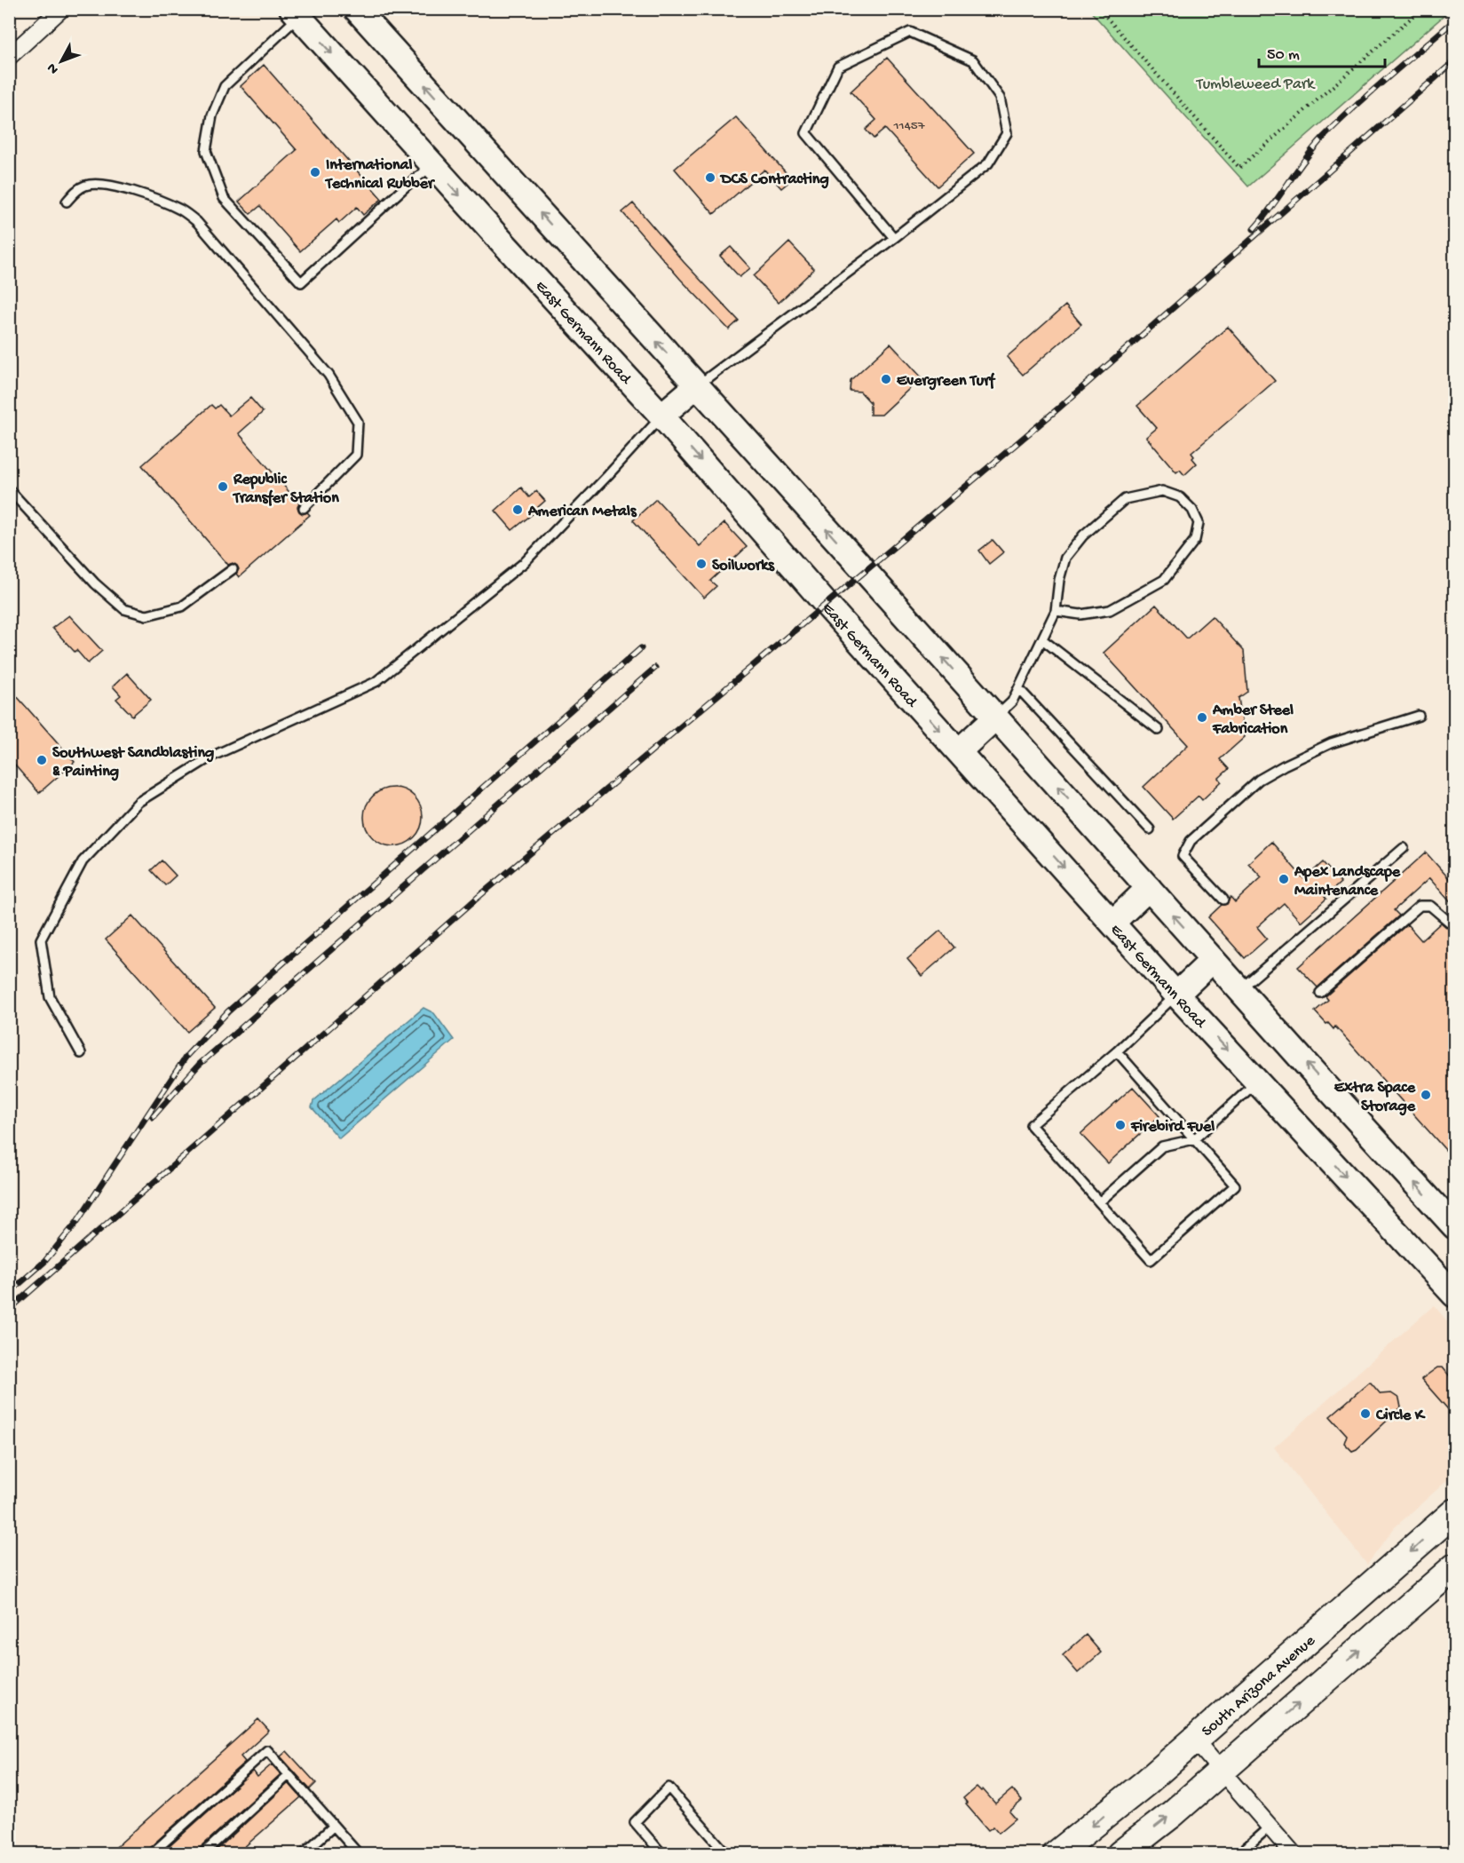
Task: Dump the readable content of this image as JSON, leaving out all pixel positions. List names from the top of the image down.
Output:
{
  "streets": {
    "main road": ["East Germann Road", "South Arizona Avenue"]
  },
  "parks": ["Tumbleweed Park"],
  "places": [
    "International Technical Rubber",
    "DCS Contracting",
    "Evergreen Turf",
    "Republic Transfer Station",
    "American Metals",
    "Soilworks",
    "Amber Steel Fabrication",
    "Southwest Sandblasting & Painting",
    "Apex Landscape Maintenance",
    "Extra Space Storage",
    "Firebird Fuel",
    "Circle K"
  ],
  "house_numbers": ["11457"],
  "scale_bar": "50 m",
  "north": "bottom left"
}
